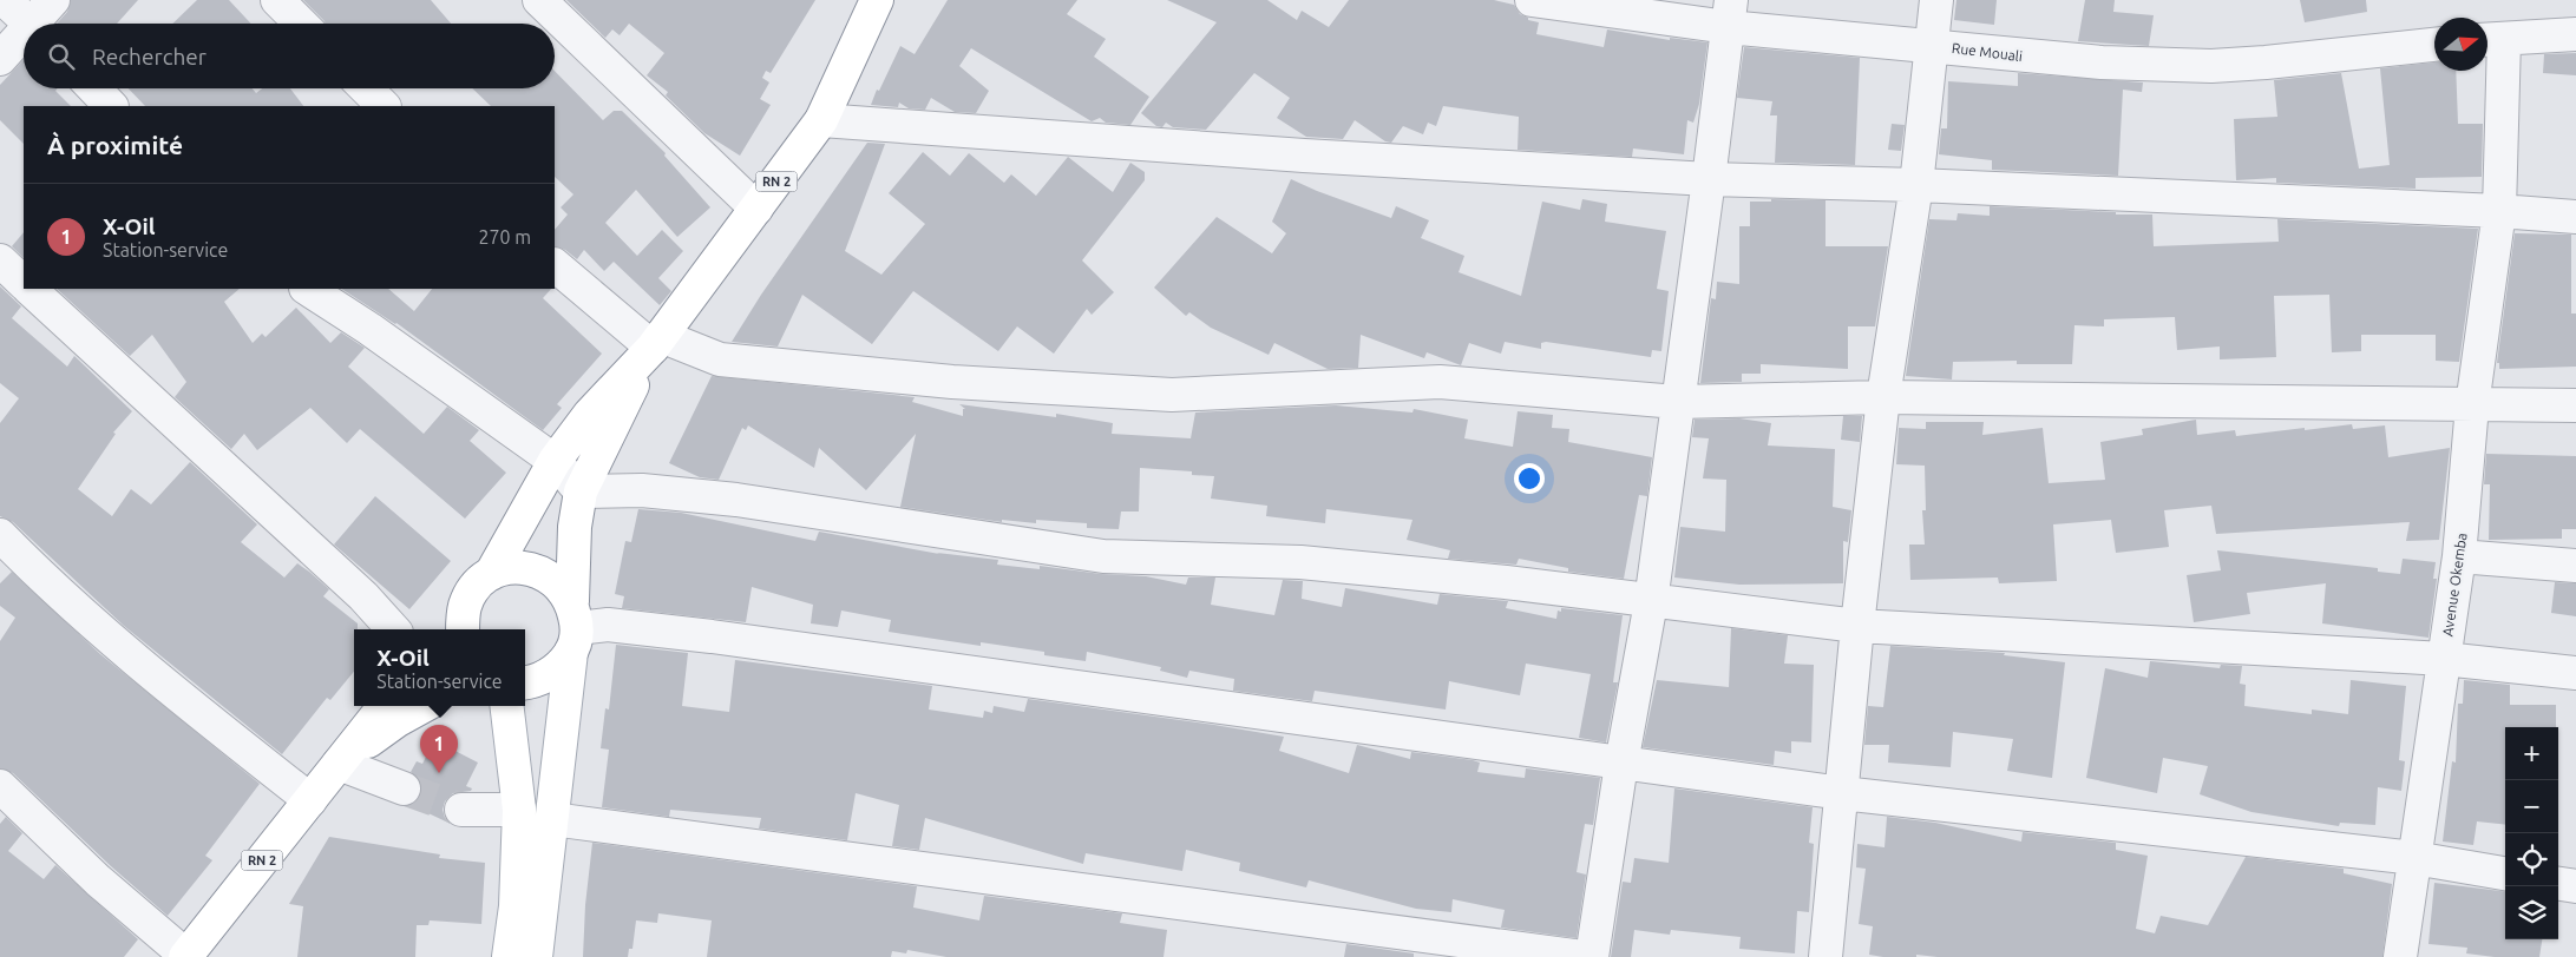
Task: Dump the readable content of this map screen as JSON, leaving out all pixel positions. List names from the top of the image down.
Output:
{
  "streets": {
    "main road": ["RN 2"],
    "street": ["Rue Mouali", "Avenue Okemba"]
  },
  "north": "right",
  "page": {
    "search": "Rechercher",
    "heading": "À proximité",
    "list": [
      {
        "mark": "1",
        "name": "X-Oil",
        "note": "Station-service",
        "value": "270 m"
      }
    ],
    "popup": ["X-Oil", "Station-service"],
    "pins": "1",
    "map_buttons": ["+", "−"]
  }
}
